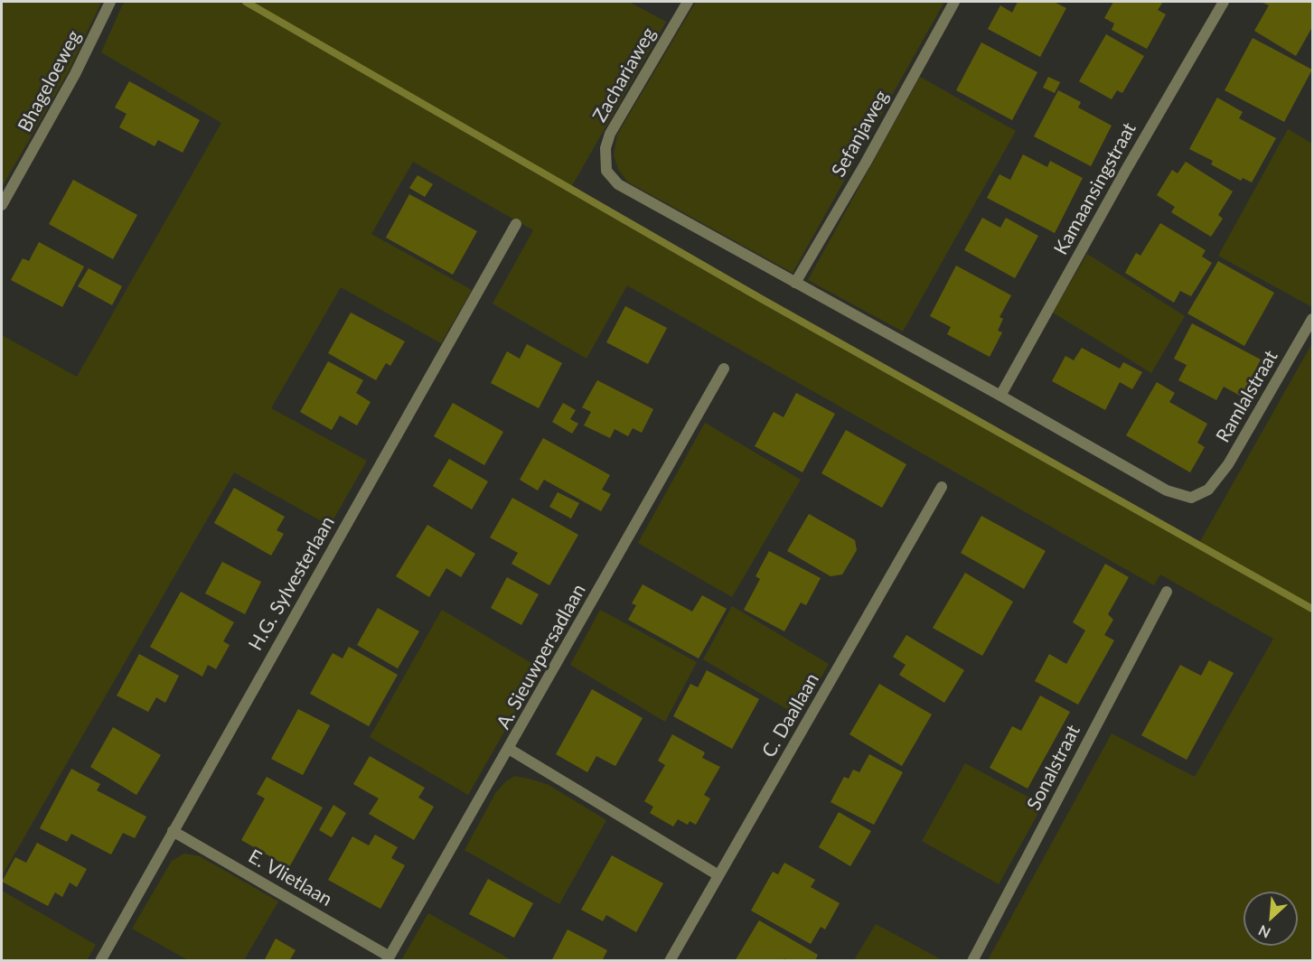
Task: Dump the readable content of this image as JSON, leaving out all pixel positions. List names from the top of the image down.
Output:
{
  "streets": {
    "street": [
      "Zachariaweg",
      "Bhageloeweg",
      "Sefanjaweg",
      "Kamaansingstraat",
      "Ramlalstraat",
      "H.G. Sylvesterlaan",
      "A. Sieuwpersadlaan",
      "C. Daallaan",
      "Sonalstraat",
      "E. Vlietlaan"
    ]
  },
  "crossings": [
    ["Zachariaweg", "Sefanjaweg"],
    ["Kamaansingstraat", "Ramlalstraat"],
    ["H.G. Sylvesterlaan", "E. Vlietlaan"],
    ["A. Sieuwpersadlaan", "E. Vlietlaan"]
  ],
  "north": "bottom left"
}
